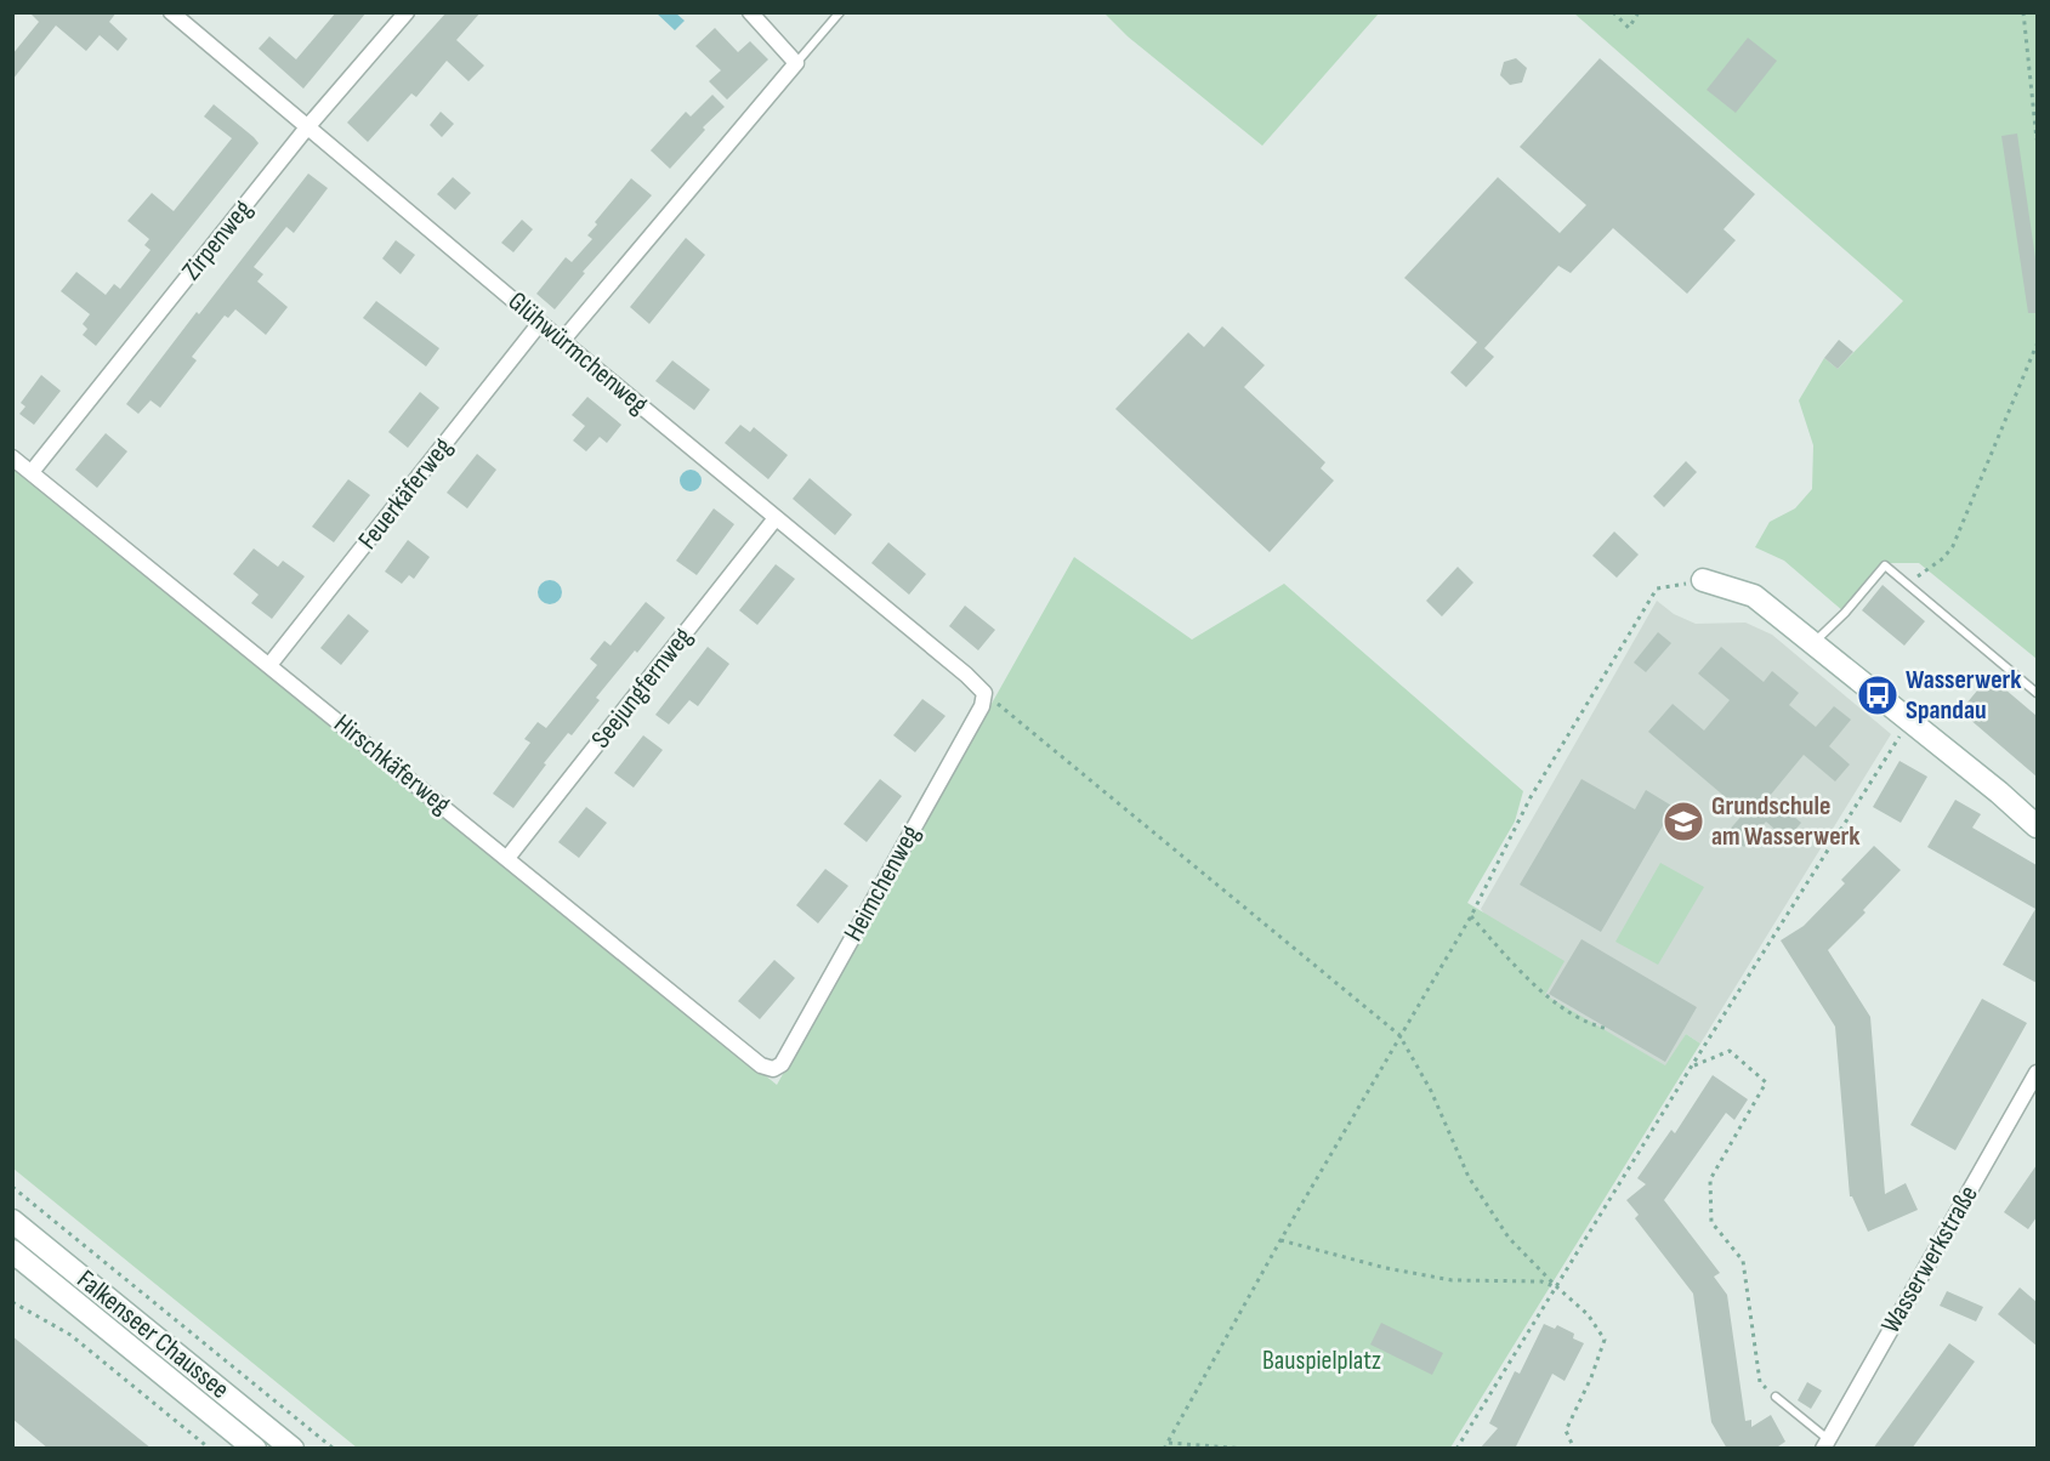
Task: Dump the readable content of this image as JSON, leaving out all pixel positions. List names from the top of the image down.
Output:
{
  "streets": {
    "main road": ["Falkenseer Chaussee"],
    "street": [
      "Zirpenweg",
      "Glühwürmchenweg",
      "Feuerkäferweg",
      "Seejungfernweg",
      "Hirschkäferweg",
      "Heimchenweg",
      "Wasserwerkstraße"
    ]
  },
  "crossings": [
    ["Zirpenweg", "Glühwürmchenweg"],
    ["Zirpenweg", "Hirschkäferweg"],
    ["Glühwürmchenweg", "Feuerkäferweg"],
    ["Glühwürmchenweg", "Seejungfernweg"],
    ["Glühwürmchenweg", "Heimchenweg"],
    ["Feuerkäferweg", "Hirschkäferweg"],
    ["Seejungfernweg", "Hirschkäferweg"],
    ["Hirschkäferweg", "Heimchenweg"]
  ],
  "parks": ["Bauspielplatz"],
  "places": {
    "bus stop": ["Wasserwerk Spandau"],
    "school or university": ["Grundschule am Wasserwerk"]
  }
}
